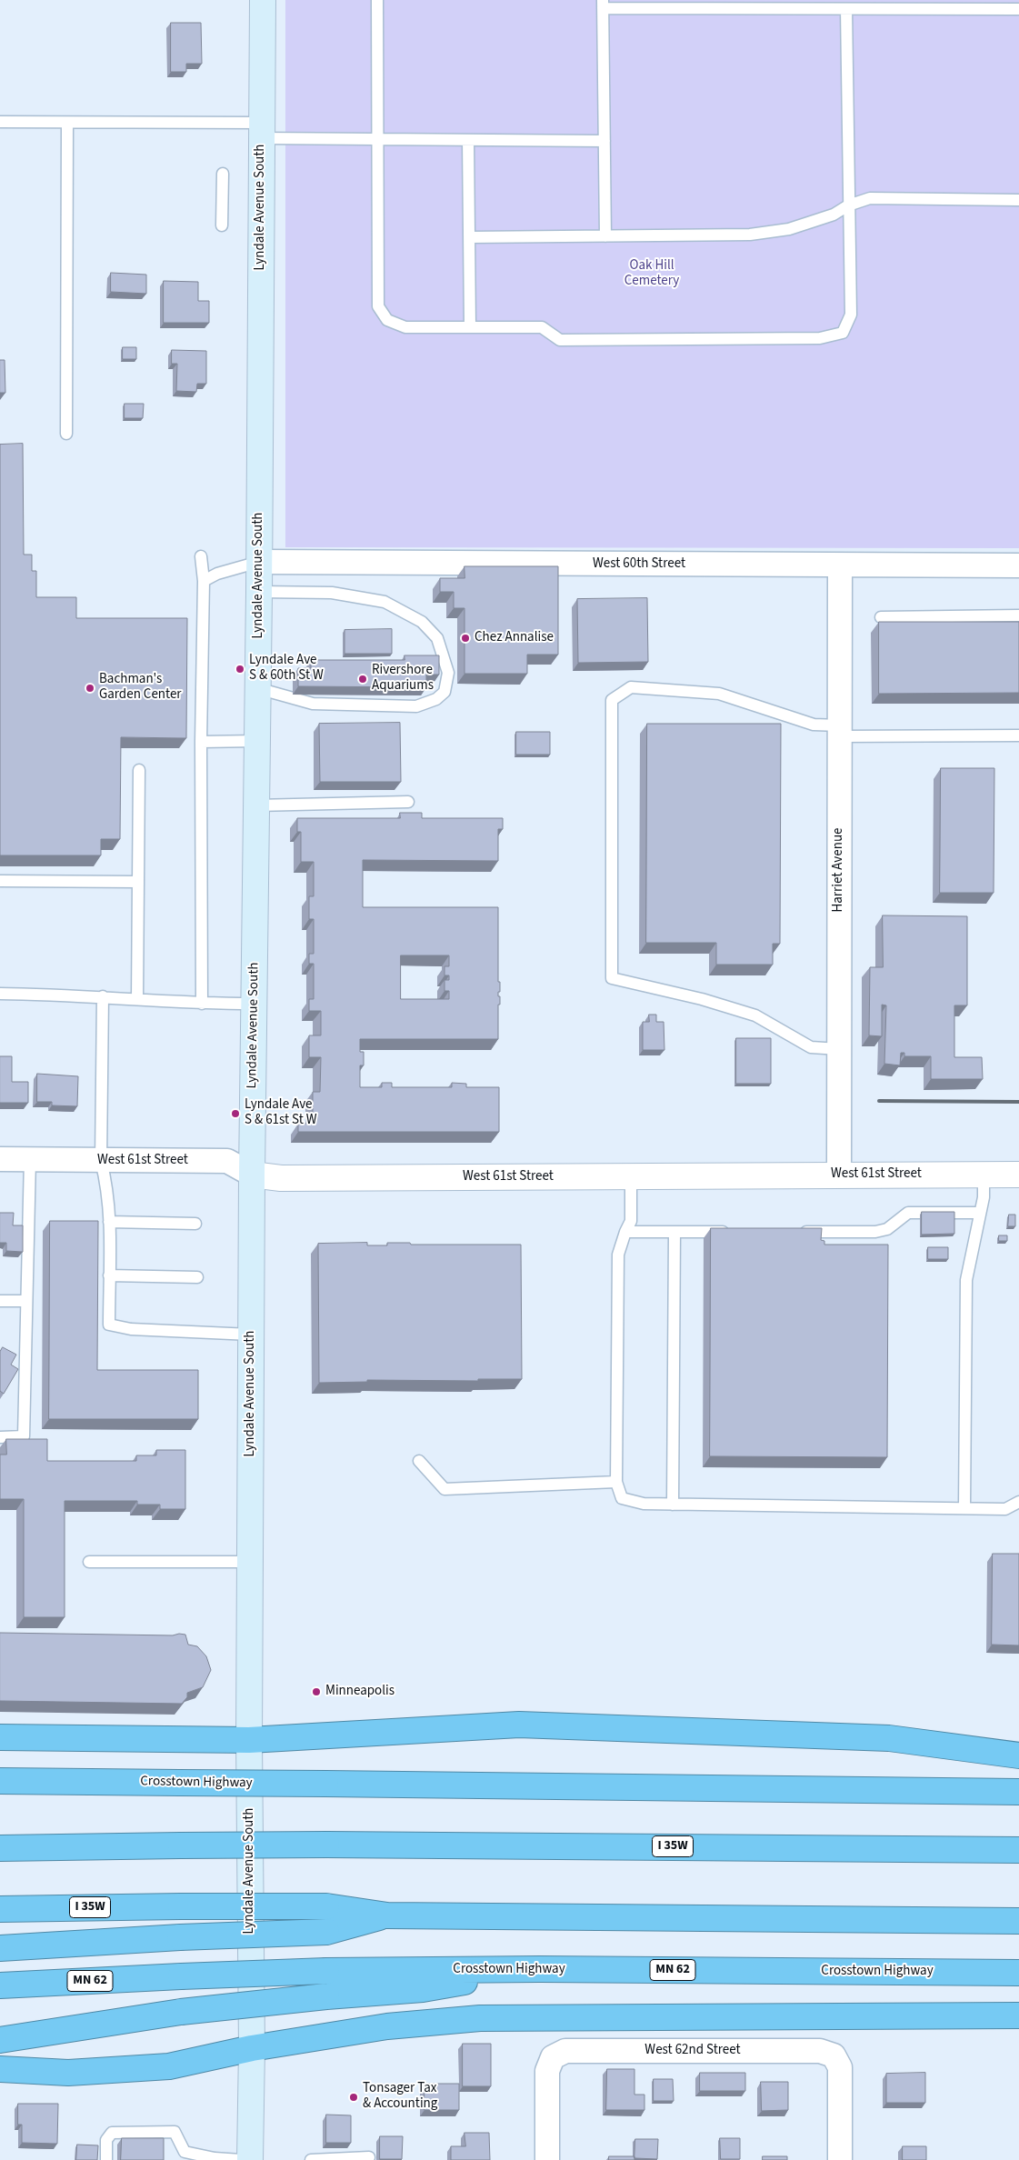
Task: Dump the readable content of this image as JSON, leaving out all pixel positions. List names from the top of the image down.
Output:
{
  "streets": {
    "highway": ["Crosstown Highway", "I 35W", "MN 62"],
    "main road": ["Lyndale Avenue South"],
    "street": [
      "West 60th Street",
      "Harriet Avenue",
      "West 61st Street",
      "West 62nd Street"
    ]
  },
  "crossings": [
    ["Lyndale Avenue South", "West 60th Street"],
    ["Lyndale Avenue South", "West 61st Street"],
    ["West 60th Street", "Harriet Avenue"],
    ["Harriet Avenue", "West 61st Street"]
  ],
  "parks": ["Oak Hill Cemetery"],
  "places": [
    "Chez Annalise",
    "Lyndale Ave S & 60th St W",
    "Rivershore Aquariums",
    "Bachman's Garden Center",
    "Lyndale Ave S & 61st St W",
    "Minneapolis",
    "Tonsager Tax & Accounting"
  ]
}
